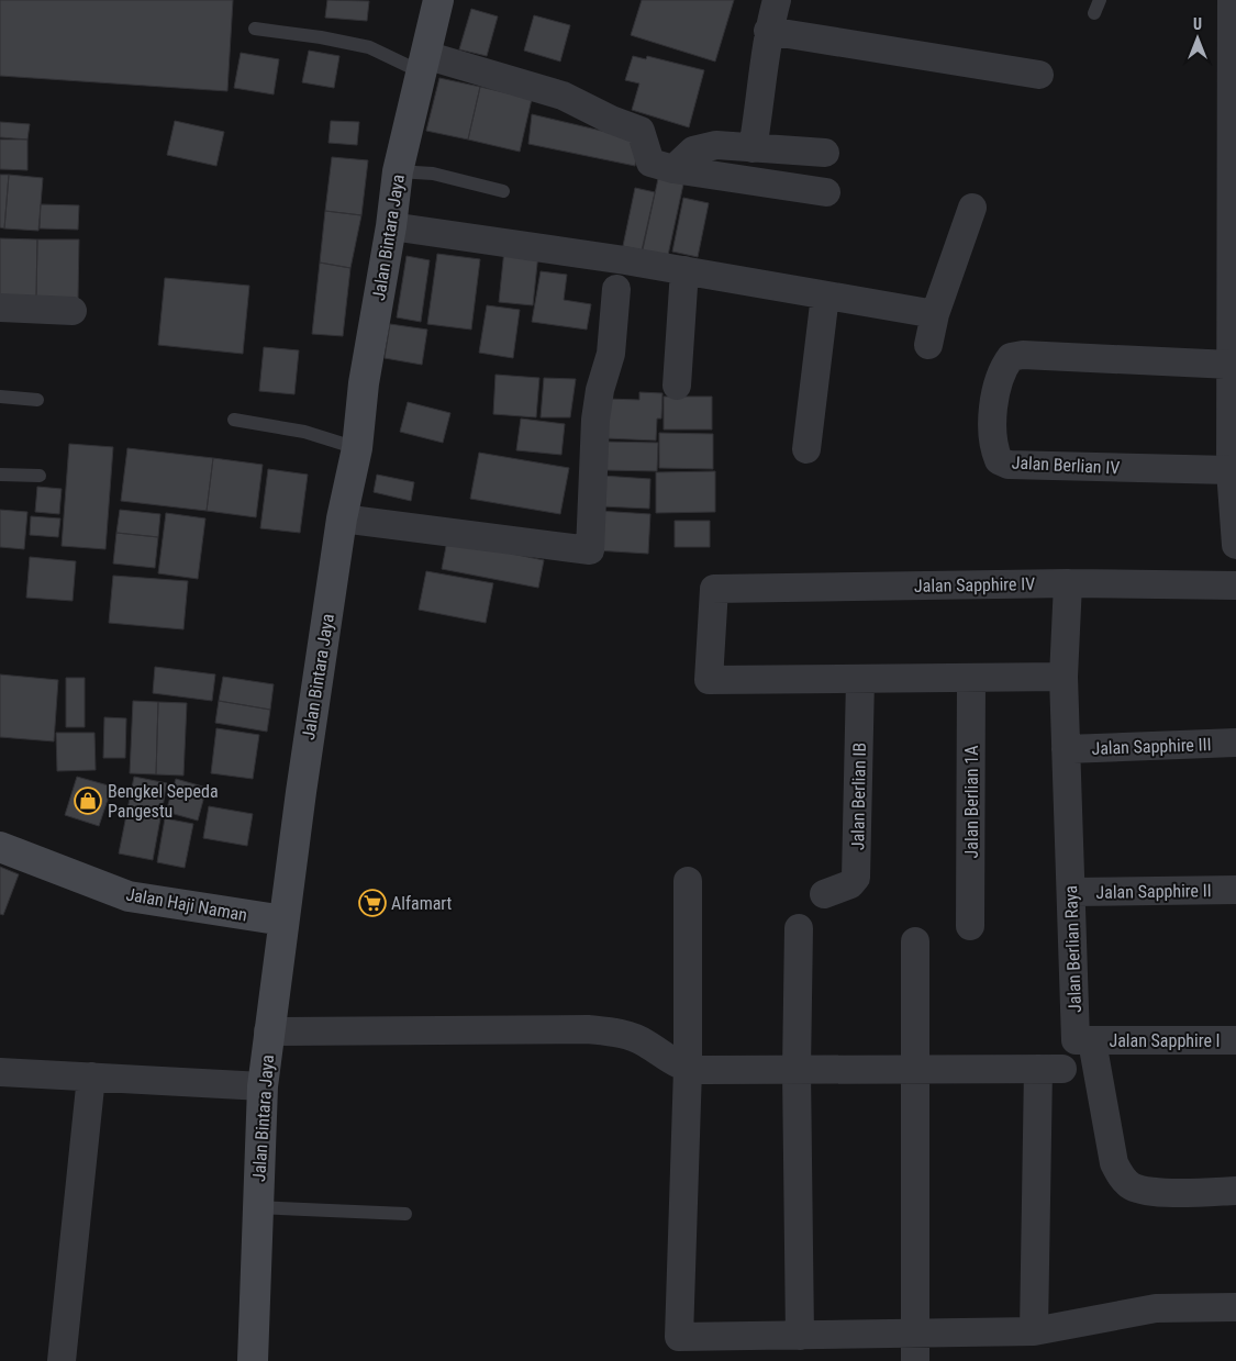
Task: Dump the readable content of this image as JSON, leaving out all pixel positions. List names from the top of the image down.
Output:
{
  "streets": {
    "street": [
      "Jalan Bintara Jaya",
      "Jalan Berlian IV",
      "Jalan Sapphire IV",
      "Jalan Sapphire III",
      "Jalan Berlian IB",
      "Jalan Berlian 1A",
      "Jalan Sapphire II",
      "Jalan Haji Naman",
      "Jalan Berlian Raya",
      "Jalan Sapphire I"
    ]
  },
  "crossings": [
    ["Jalan Bintara Jaya", "Jalan Haji Naman"],
    ["Jalan Sapphire IV", "Jalan Berlian IB"],
    ["Jalan Sapphire IV", "Jalan Berlian Raya"],
    ["Jalan Sapphire III", "Jalan Berlian Raya"],
    ["Jalan Sapphire II", "Jalan Berlian Raya"],
    ["Jalan Berlian Raya", "Jalan Sapphire I"]
  ],
  "places": {
    "shop": ["Bengkel Sepeda Pangestu"],
    "supermarket": ["Alfamart"]
  },
  "north": "top"
}
